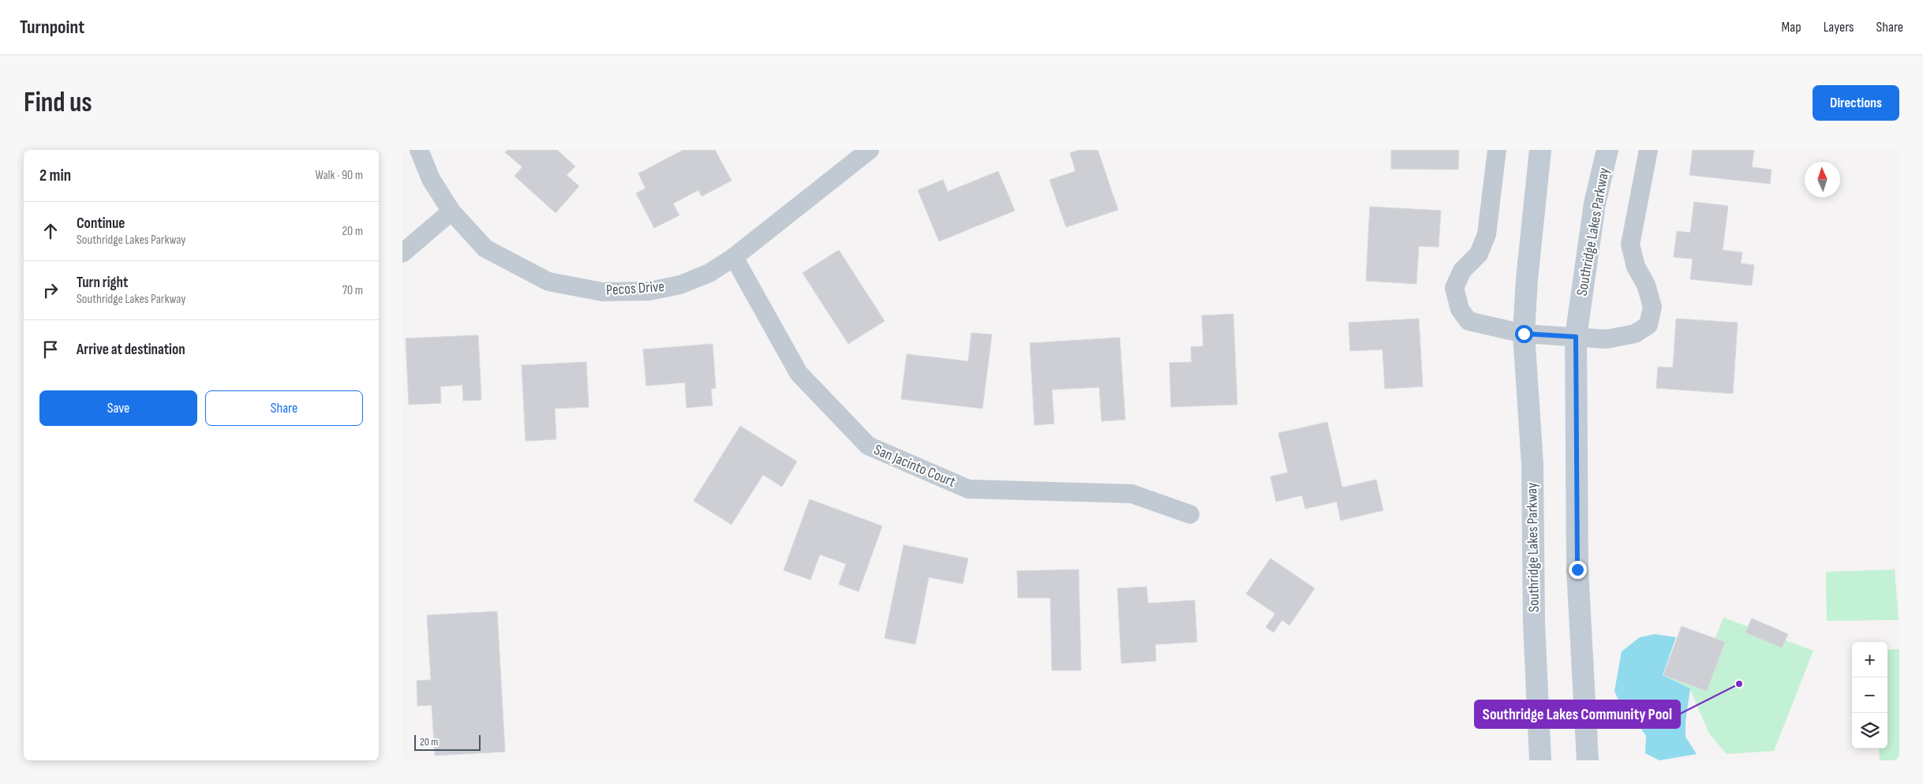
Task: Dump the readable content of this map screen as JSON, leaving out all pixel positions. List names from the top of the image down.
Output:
{
  "streets": {
    "street": ["Southridge Lakes Parkway", "Pecos Drive", "San Jacinto Court"]
  },
  "crossings": [
    ["Pecos Drive", "San Jacinto Court"]
  ],
  "places": ["Southridge Lakes Community Pool"],
  "scale_bar": "20 m",
  "north": "top",
  "page": {
    "header": "Turnpoint",
    "nav": ["Map", "Layers", "Share"],
    "buttons": [
      "Directions",
      ["Save", "Share"]
    ],
    "title": "Find us",
    "heading": ["2 min", "Walk · 90 m"],
    "list": [
      ["Continue", "Southridge Lakes Parkway", "20 m"],
      ["Turn right", "Southridge Lakes Parkway", "70 m"],
      "Arrive at destination"
    ],
    "map_buttons": ["+", "−"],
    "scale": "20 m"
  }
}
